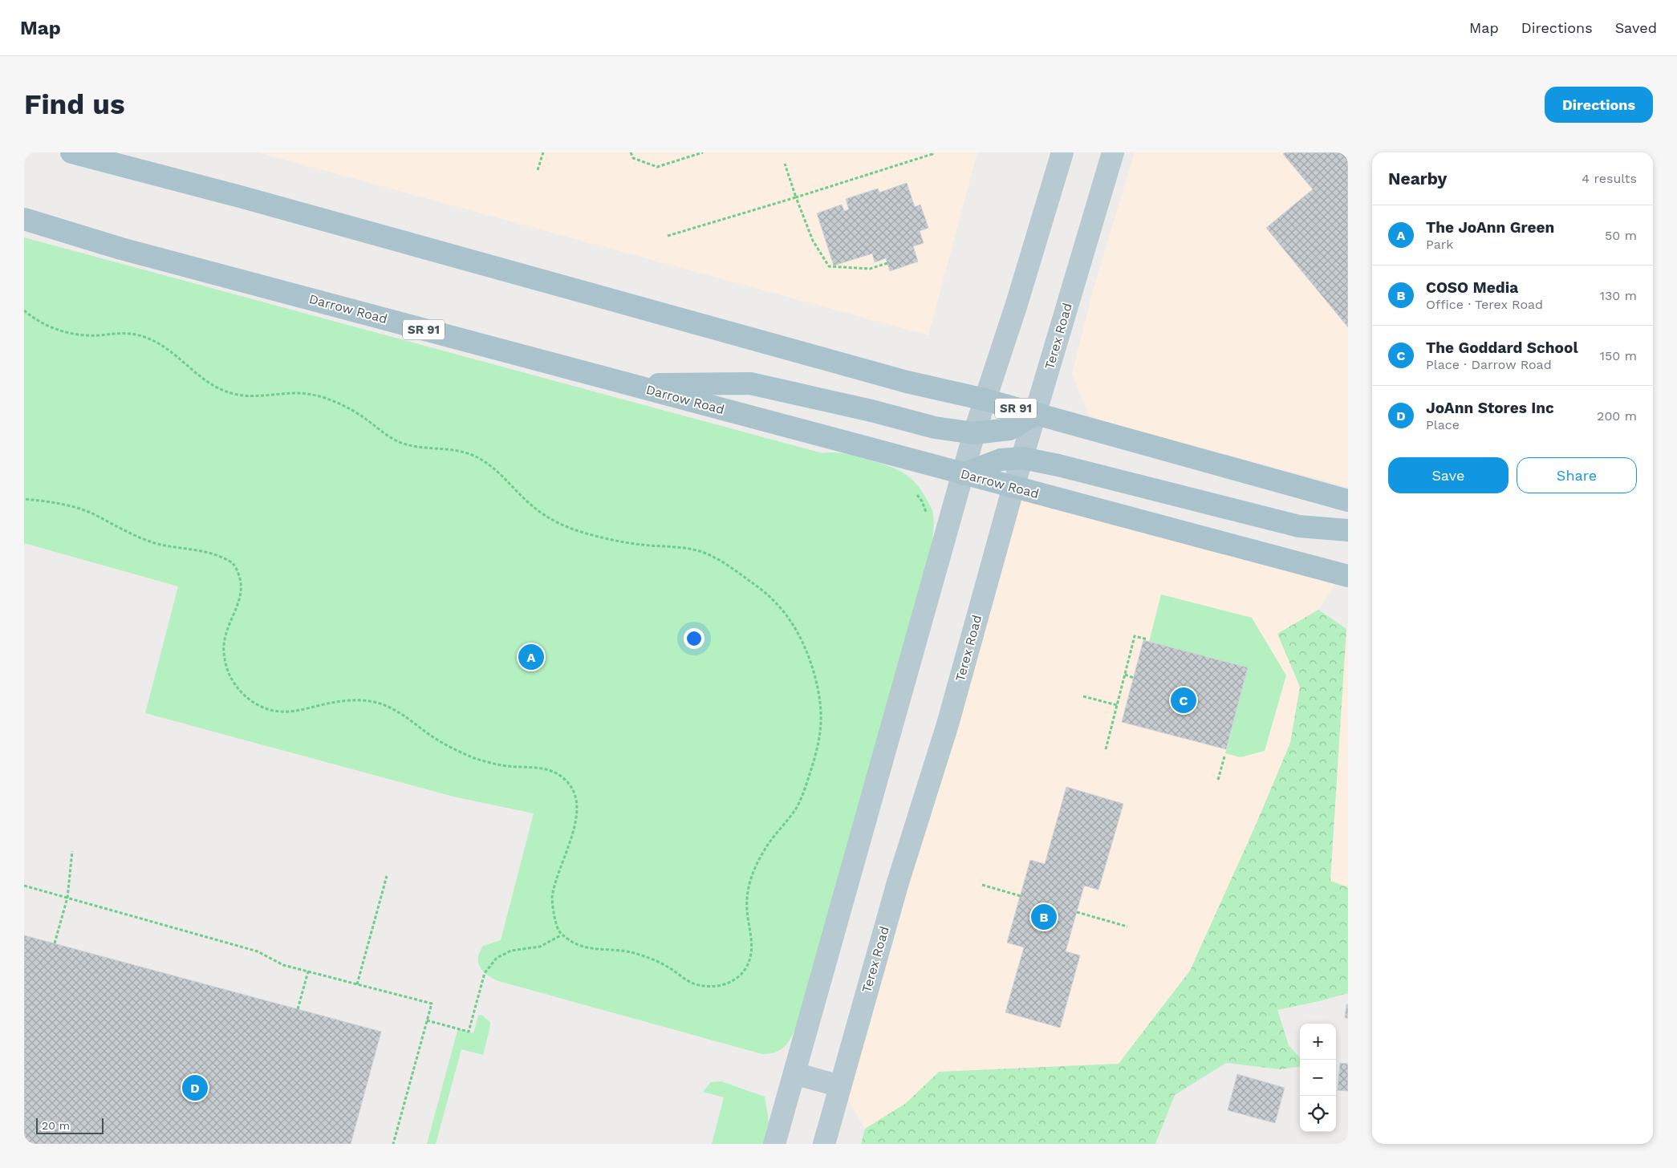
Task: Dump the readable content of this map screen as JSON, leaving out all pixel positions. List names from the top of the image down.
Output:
{
  "streets": {
    "main road": ["Darrow Road", "SR 91"],
    "street": ["Terex Road"]
  },
  "crossings": [
    ["Darrow Road", "Terex Road"],
    ["SR 91", "Terex Road"]
  ],
  "scale_bar": "20 m",
  "page": {
    "header": "Map",
    "nav": ["Map", "Directions", "Saved"],
    "buttons": [
      "Directions",
      ["Save", "Share"]
    ],
    "title": "Find us",
    "heading": ["Nearby", "4 results"],
    "list": [
      {
        "mark": "A",
        "name": "The JoAnn Green",
        "note": "Park",
        "value": "50 m"
      },
      {
        "mark": "B",
        "name": "COSO Media",
        "note": "Office · Terex Road",
        "value": "130 m"
      },
      {
        "mark": "C",
        "name": "The Goddard School",
        "note": "Place · Darrow Road",
        "value": "150 m"
      },
      {
        "mark": "D",
        "name": "JoAnn Stores Inc",
        "note": "Place",
        "value": "200 m"
      }
    ],
    "pins": [
      "A",
      "C",
      "B",
      "D"
    ],
    "map_buttons": ["+", "−"],
    "scale": "20 m"
  }
}
